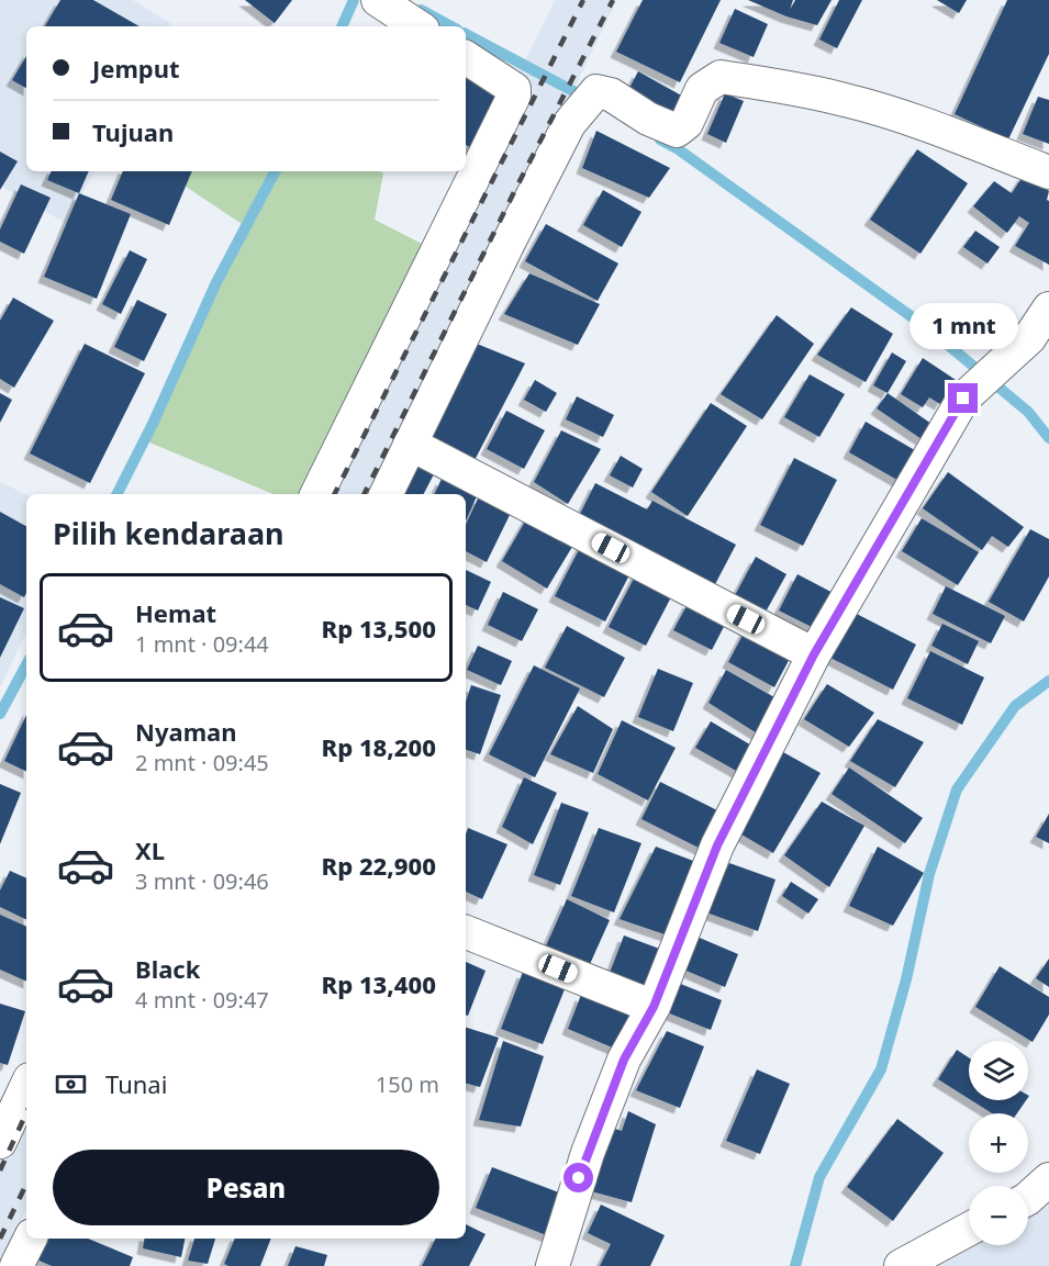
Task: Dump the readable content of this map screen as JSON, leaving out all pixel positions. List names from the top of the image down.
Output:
{
  "page": {
    "banner": ["Jemput", "Tujuan"],
    "bubble": "1 mnt",
    "heading": "Pilih kendaraan",
    "list": [
      {
        "name": "Hemat",
        "note": "1 mnt · 09:44",
        "value": "Rp 13,500"
      },
      {
        "name": "Nyaman",
        "note": "2 mnt · 09:45",
        "value": "Rp 18,200"
      },
      {
        "name": "XL",
        "note": "3 mnt · 09:46",
        "value": "Rp 22,900"
      },
      {
        "name": "Black",
        "note": "4 mnt · 09:47",
        "value": "Rp 13,400"
      }
    ],
    "map_buttons": ["+", "−"],
    "pay": ["Tunai", "150 m"],
    "buttons": "Pesan"
  }
}
